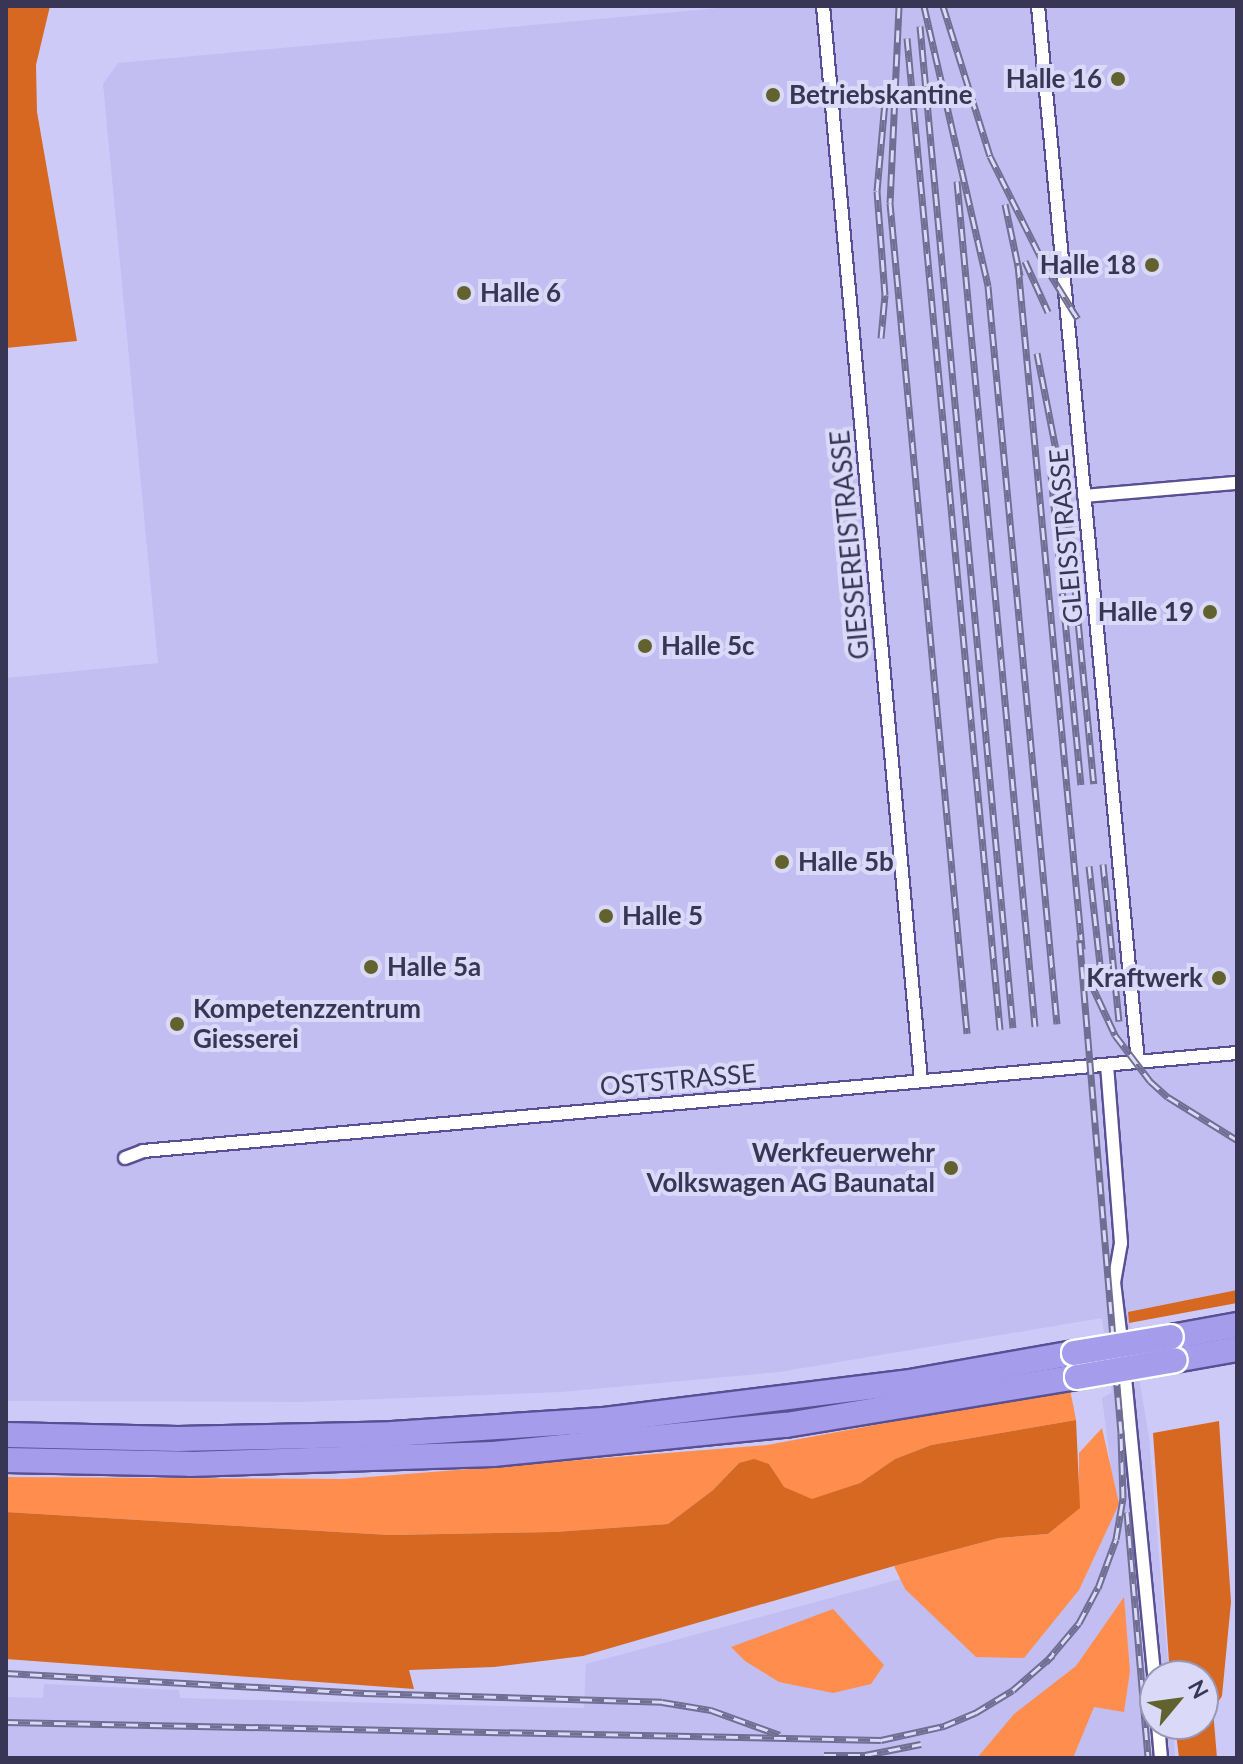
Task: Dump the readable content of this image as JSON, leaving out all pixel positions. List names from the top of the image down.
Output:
{
  "streets": {
    "street": ["GLEISSTRASSE", "GIESSEREISTRASSE", "OSTSTRASSE"]
  },
  "crossings": [
    ["GLEISSTRASSE", "OSTSTRASSE"],
    ["GIESSEREISTRASSE", "OSTSTRASSE"]
  ],
  "places": [
    "Halle 16",
    "Betriebskantine",
    "Halle 18",
    "Halle 6",
    "Halle 19",
    "Halle 5c",
    "Halle 5b",
    "Halle 5",
    "Halle 5a",
    "Kraftwerk",
    "Kompetenzzentrum Giesserei",
    "Werkfeuerwehr Volkswagen AG Baunatal"
  ],
  "north": "top right"
}
